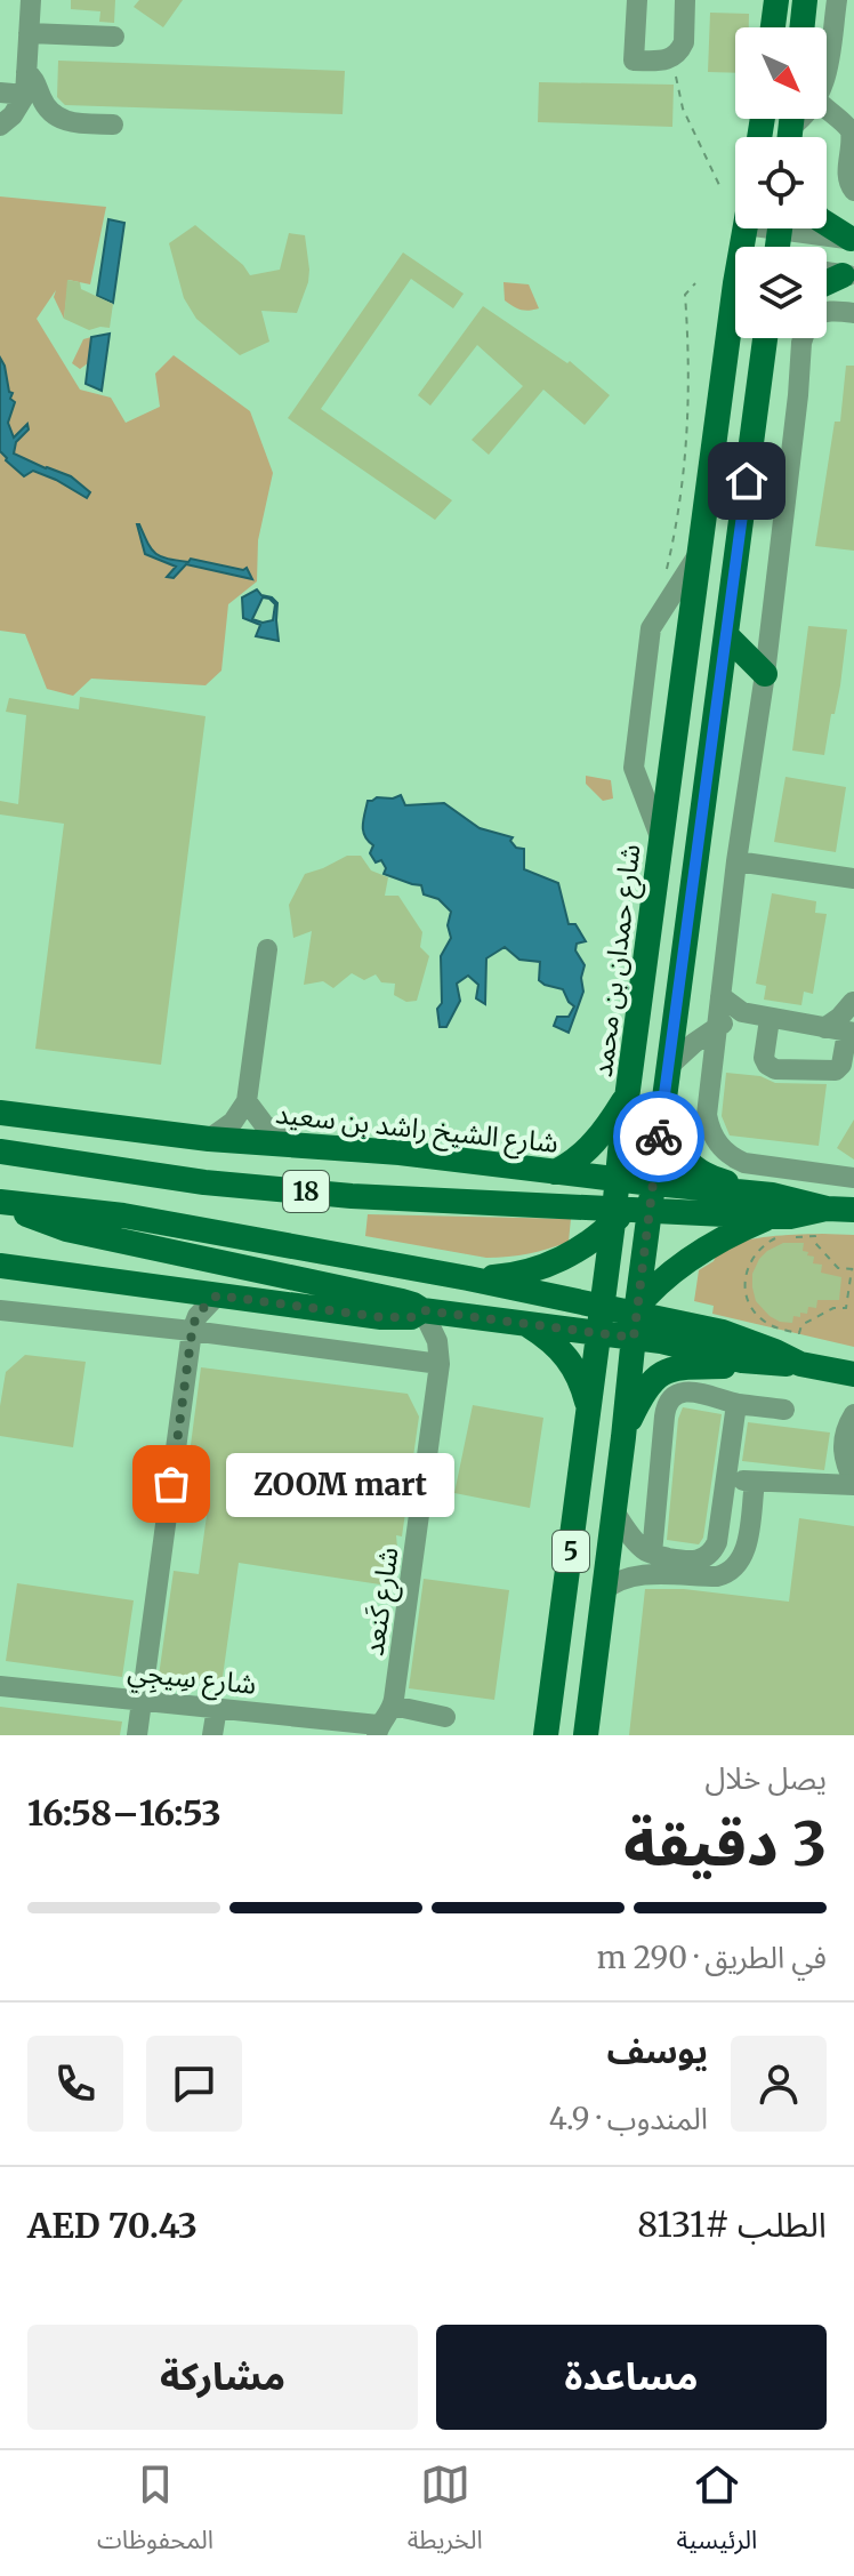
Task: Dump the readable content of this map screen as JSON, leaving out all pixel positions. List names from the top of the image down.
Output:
{
  "streets": {
    "main road": [
      "شارع حمدان بن محمد",
      "شارع الشيخ راشد بن سعيد",
      "18",
      "5"
    ],
    "street": ["شارع كَنعد", "شارع سِيجِي"]
  },
  "crossings": [
    ["شارع حمدان بن محمد", "شارع الشيخ راشد بن سعيد"],
    ["شارع حمدان بن محمد", "18"],
    ["18", "شارع كَنعد"],
    ["شارع كَنعد", "شارع سِيجِي"]
  ],
  "places": ["ZOOM mart"],
  "north": "bottom right",
  "page": {
    "bubble": "ZOOM mart",
    "heading": ["3 دقيقة", "يصل خلال", "16:53–16:58"],
    "panel": [
      "يوسف",
      "المندوب · 4.9",
      "الطلب #8131",
      "AED 70.43"
    ],
    "bar": "في الطريق · 290 m",
    "buttons": ["مساعدة", "مشاركة"],
    "tabs": ["الرئيسية", "الخريطة", "المحفوظات"]
  }
}
